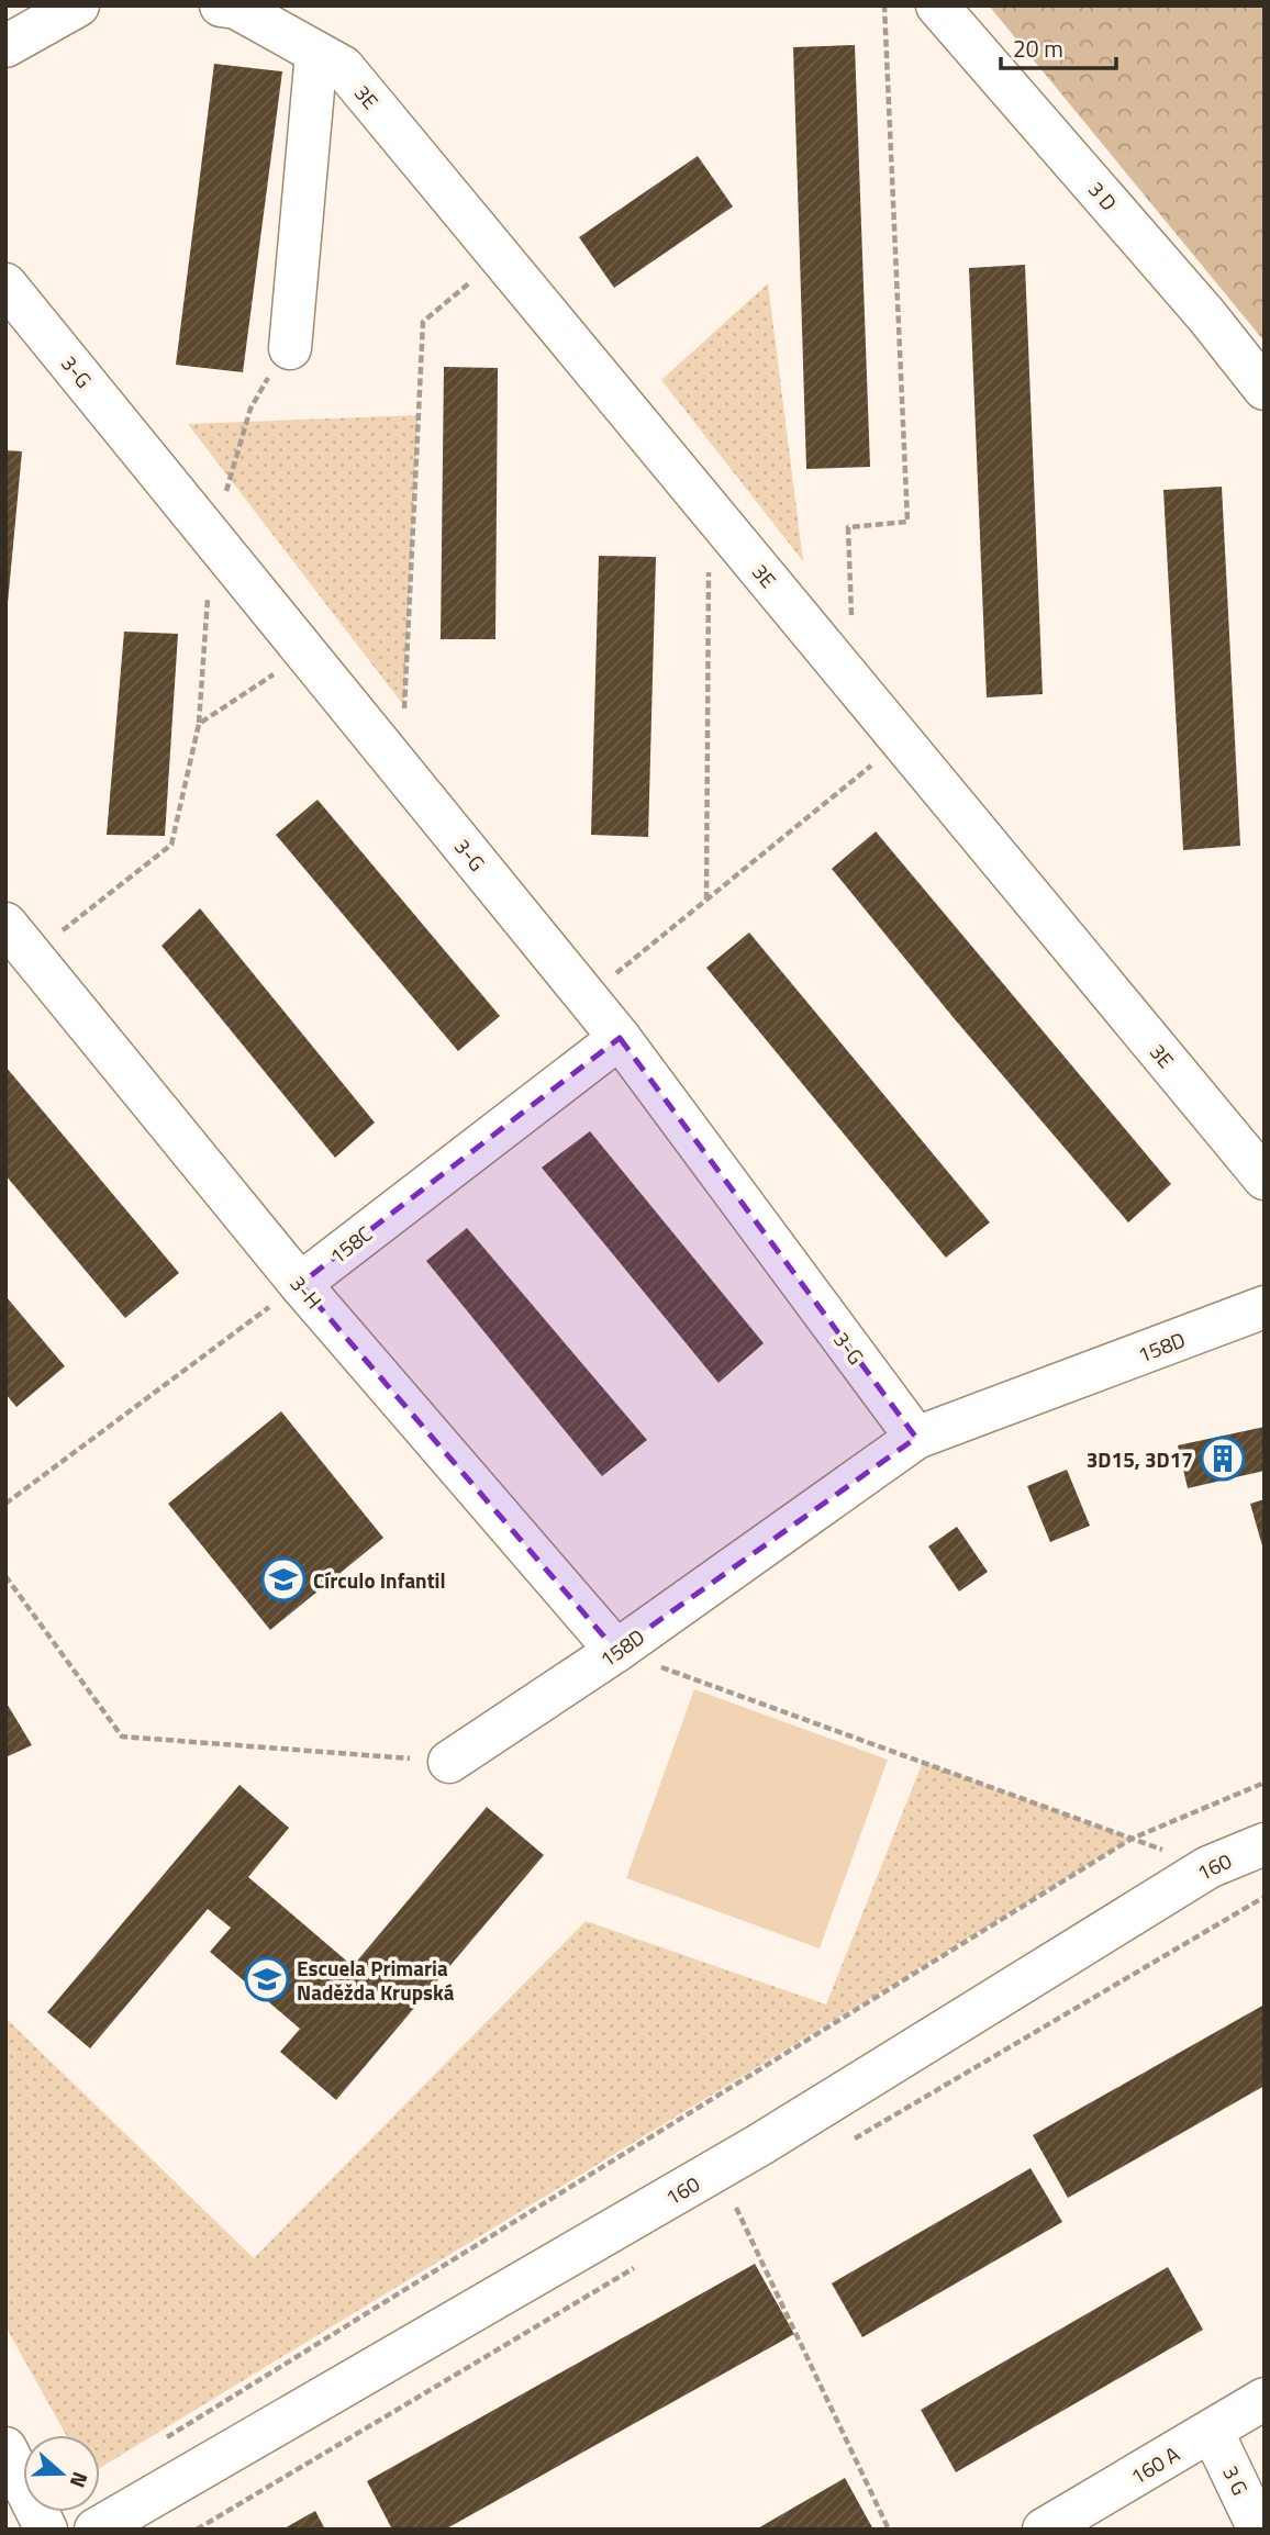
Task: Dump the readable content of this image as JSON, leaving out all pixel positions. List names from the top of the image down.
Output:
{
  "streets": {
    "street": [
      "3E",
      "3 D",
      "3-G",
      "158C",
      "3-H",
      "158D",
      "160",
      "160 A",
      "3 G"
    ]
  },
  "crossings": [
    ["3-G", "158C"],
    ["3-G", "158D"],
    ["158C", "3-H"],
    ["3-H", "158D"],
    ["160 A", "3 G"]
  ],
  "places": {
    "building": ["3D15, 3D17"],
    "school or university": ["Círculo Infantil", "Escuela Primaria Naděžda Krupská"]
  },
  "scale_bar": "20 m",
  "north": "right"
}
